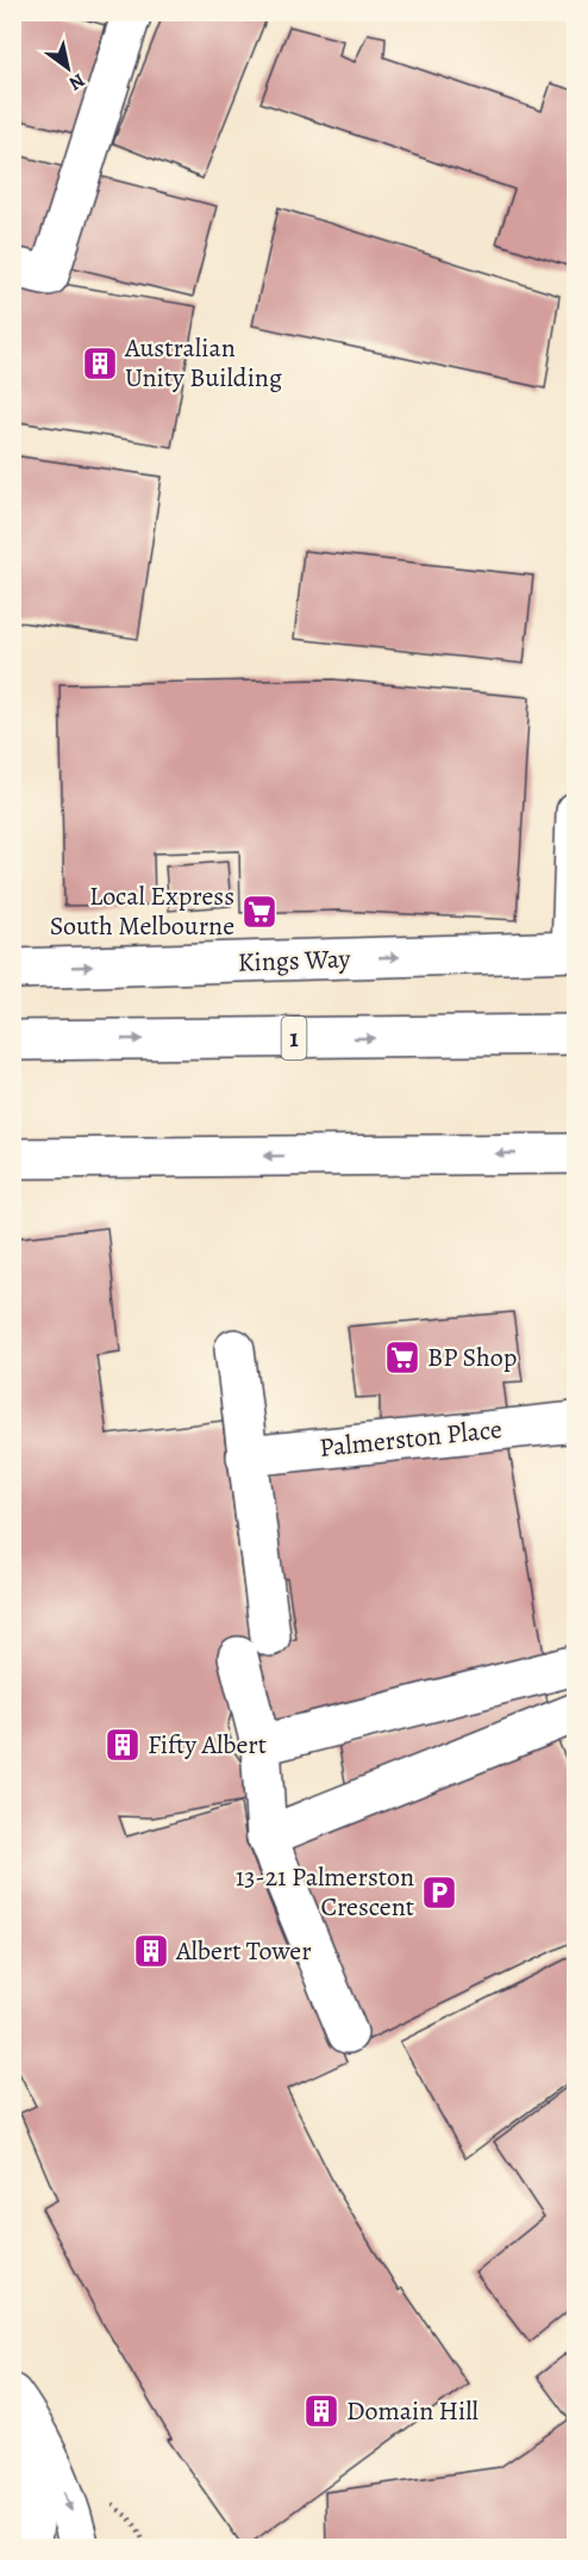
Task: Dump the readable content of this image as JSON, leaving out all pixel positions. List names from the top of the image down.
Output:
{
  "streets": {
    "main road": ["Kings Way", "1", "Palmerston Place"]
  },
  "places": {
    "building": [
      "Australian Unity Building",
      "Fifty Albert",
      "Albert Tower",
      "Domain Hill"
    ],
    "supermarket": ["Local Express South Melbourne", "BP Shop"],
    "parking": ["13-21 Palmerston Crescent"]
  },
  "north": "bottom right"
}
